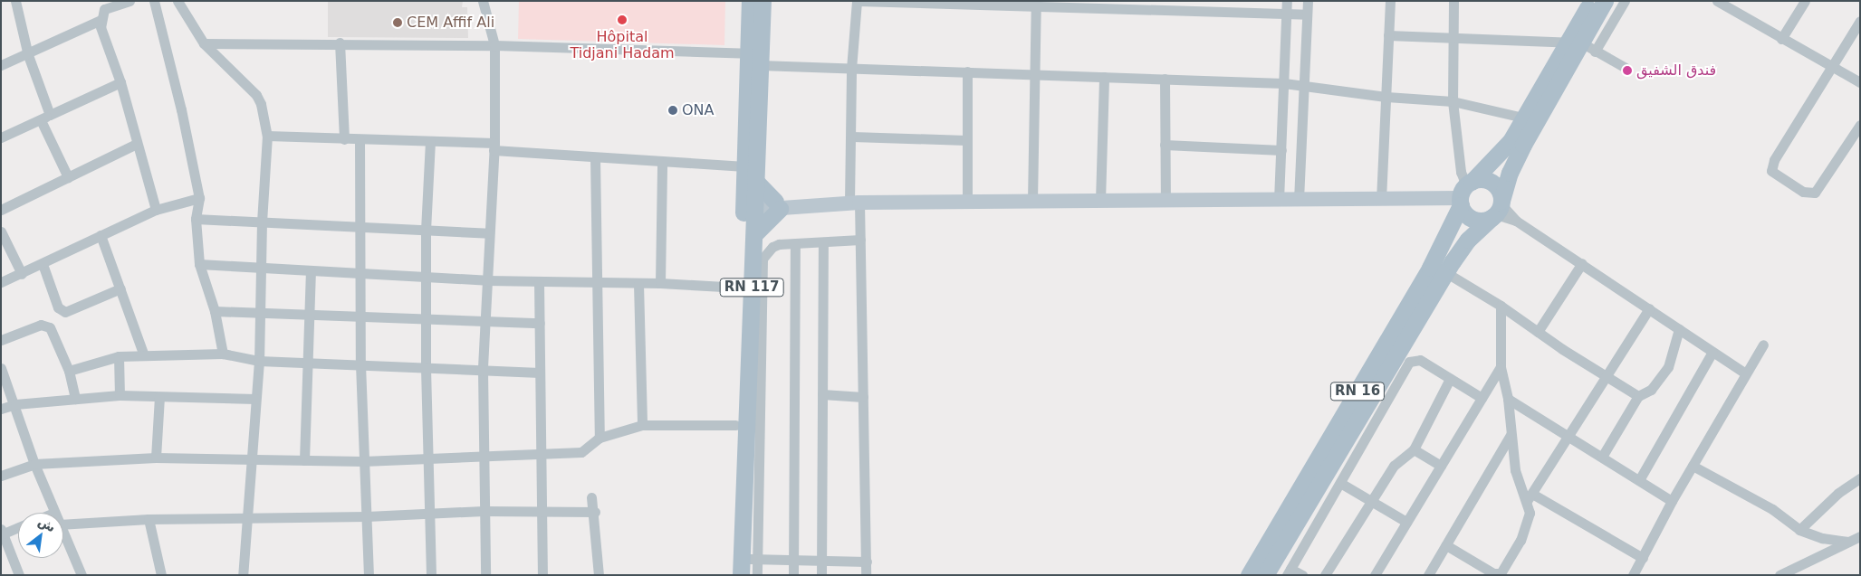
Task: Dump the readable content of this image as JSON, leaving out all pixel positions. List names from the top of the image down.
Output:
{
  "streets": {
    "main road": ["RN 117", "RN 16"]
  },
  "places": [
    "Hôpital Tidjani Hadam",
    "CEM Affif Ali",
    "فندق الشفيق",
    "ONA"
  ],
  "north": "top right"
}
